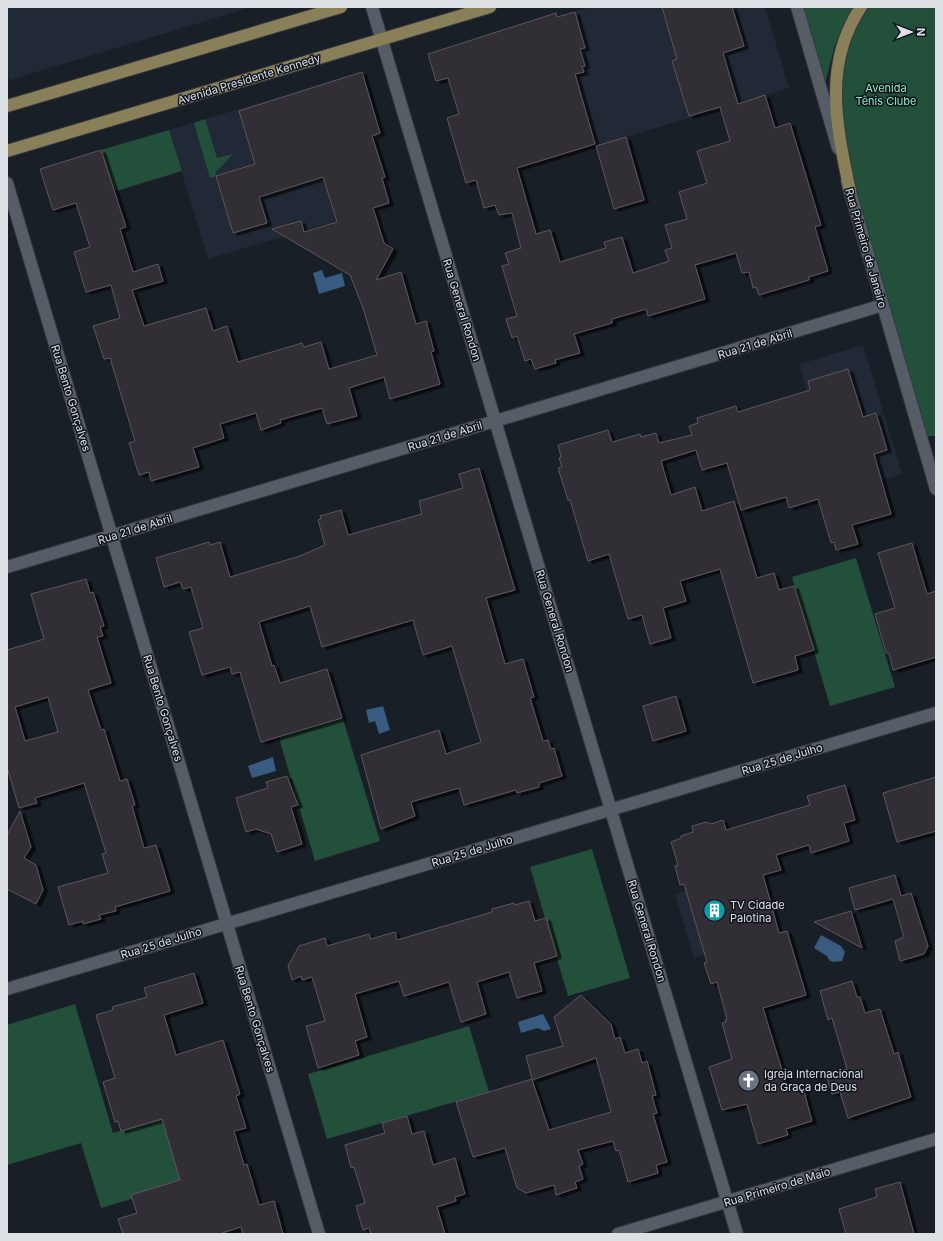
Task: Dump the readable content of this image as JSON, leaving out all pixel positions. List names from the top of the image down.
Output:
{
  "streets": {
    "main road": ["Avenida Presidente Kennedy"],
    "street": [
      "Rua Primeiro de Janeiro",
      "Rua General Rondon",
      "Rua 21 de Abril",
      "Rua Bento Gonçalves",
      "Rua 25 de Julho",
      "Rua Primeiro de Maio"
    ]
  },
  "crossings": [
    ["Avenida Presidente Kennedy", "Rua General Rondon"],
    ["Rua Primeiro de Janeiro", "Rua 21 de Abril"],
    ["Rua General Rondon", "Rua 21 de Abril"],
    ["Rua General Rondon", "Rua 25 de Julho"],
    ["Rua General Rondon", "Rua Primeiro de Maio"],
    ["Rua 21 de Abril", "Rua Bento Gonçalves"],
    ["Rua Bento Gonçalves", "Rua 25 de Julho"]
  ],
  "parks": ["Avenida Tênis Clube"],
  "places": {
    "building": ["TV Cidade Palotina"],
    "church": ["Igreja Internacional da Graça de Deus"]
  },
  "north": "right"
}
